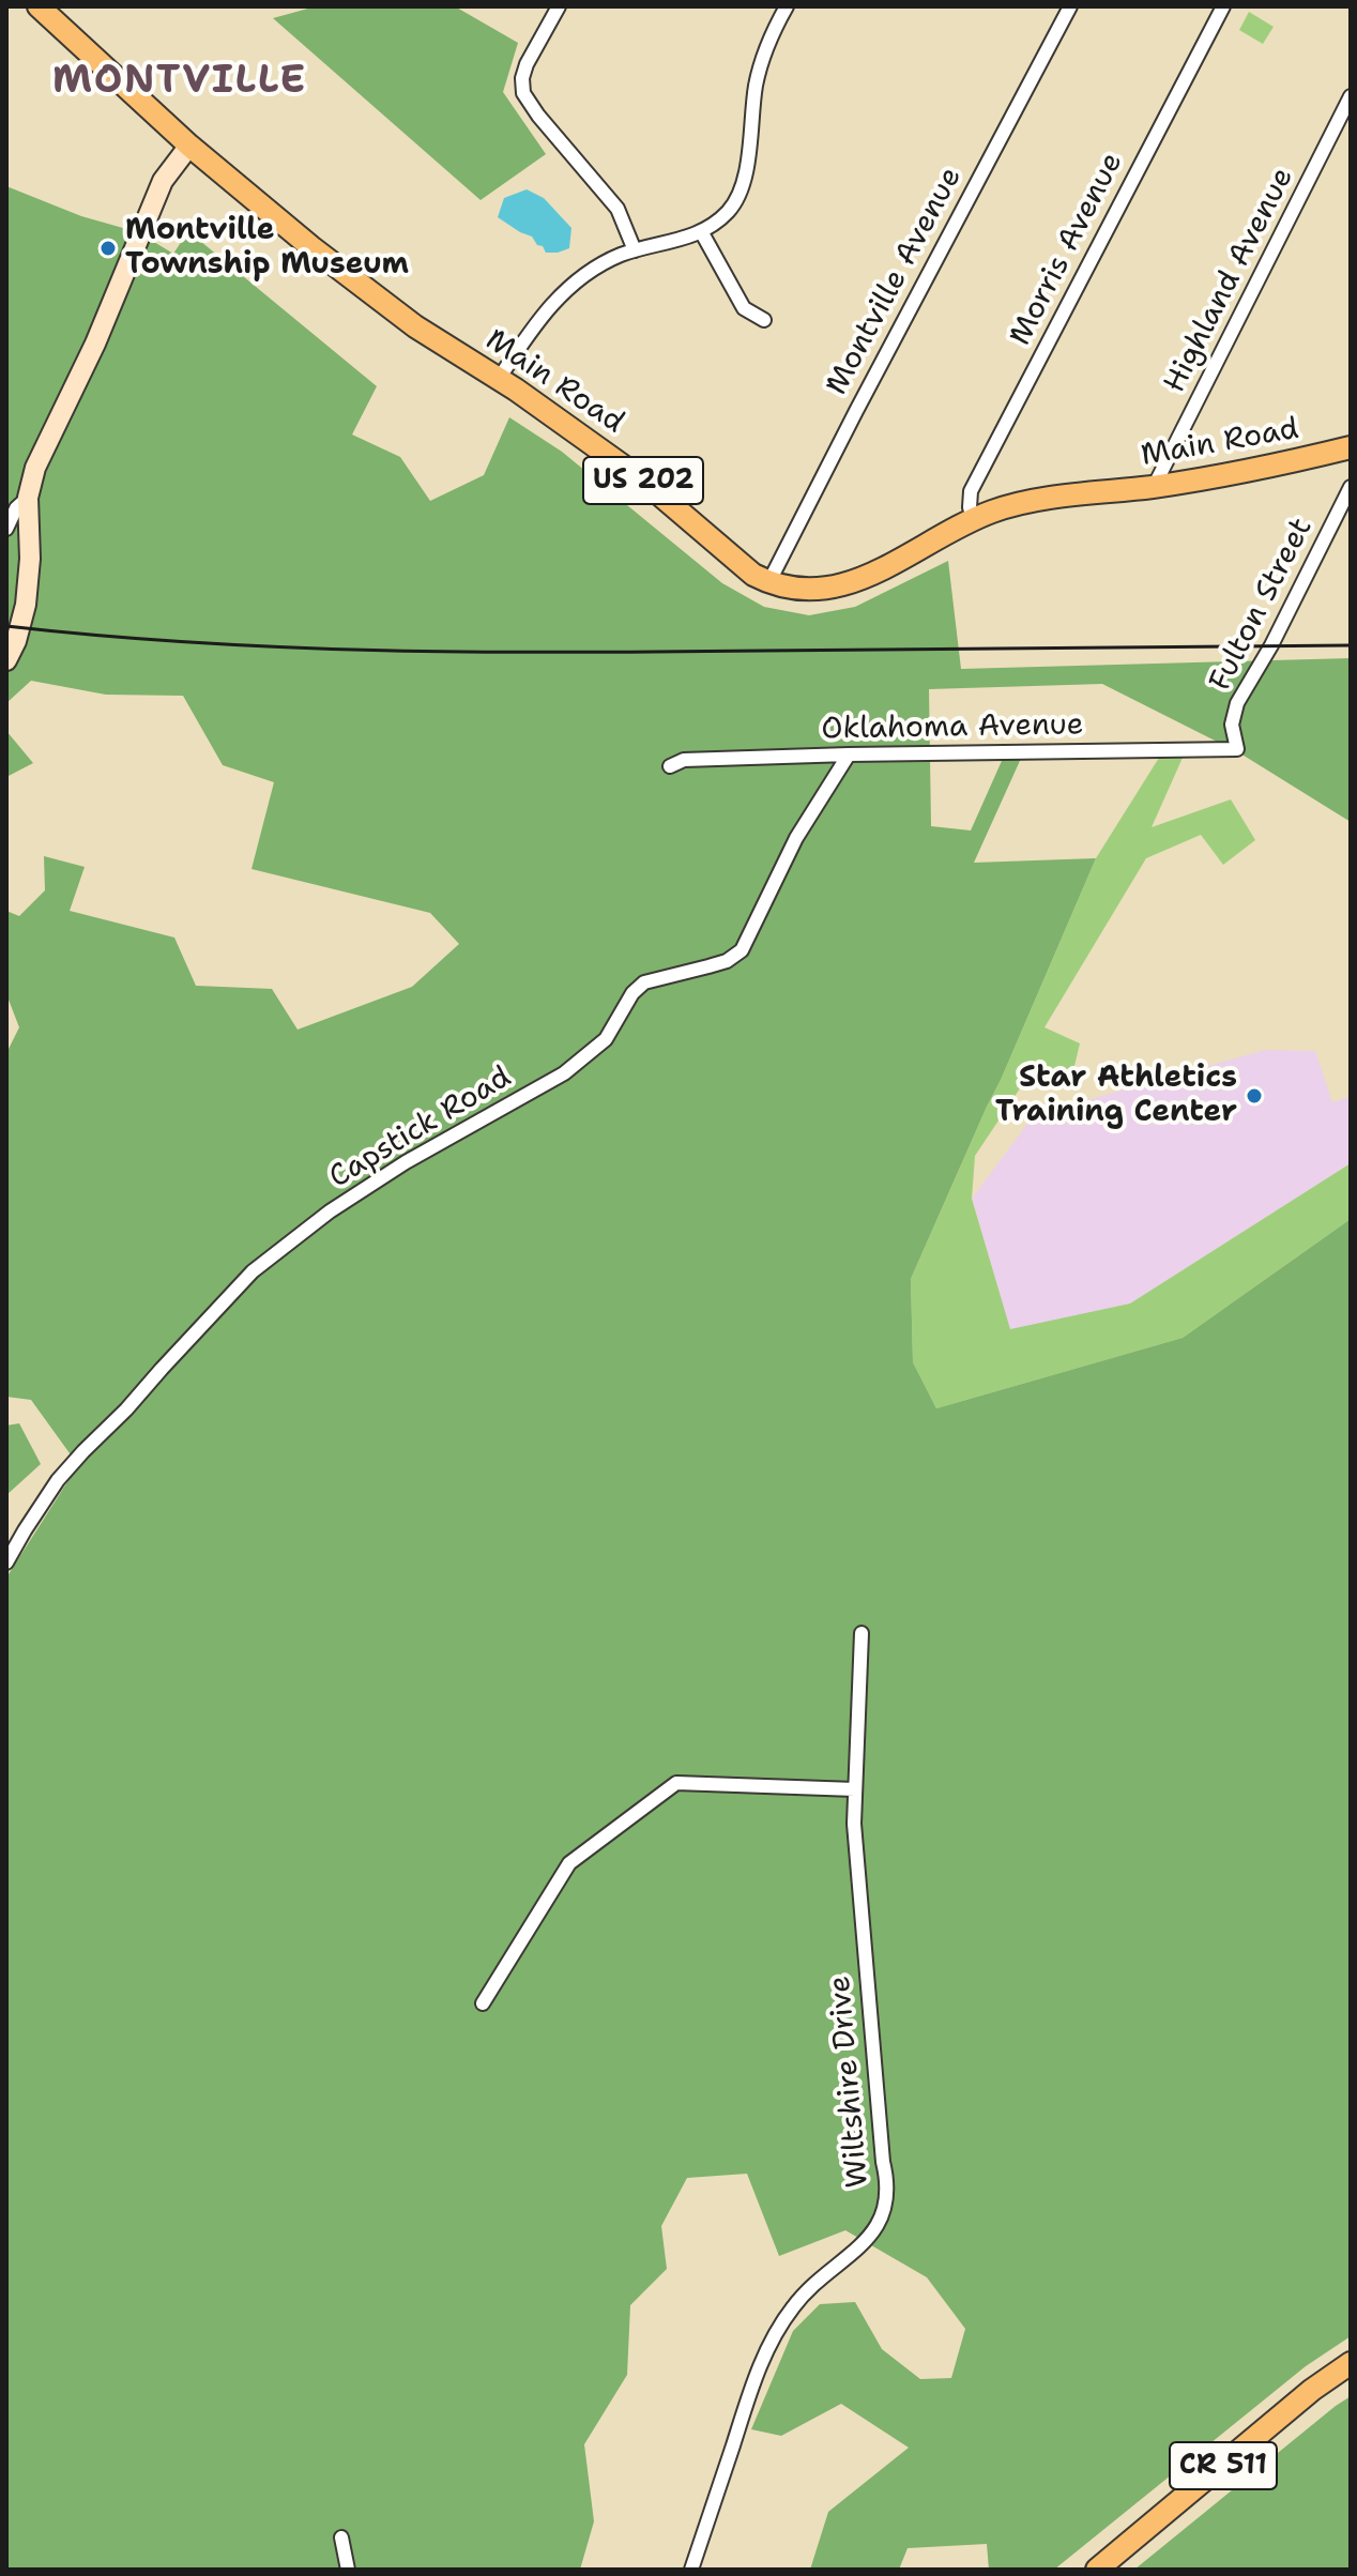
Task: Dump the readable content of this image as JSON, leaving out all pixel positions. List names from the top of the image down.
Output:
{
  "streets": {
    "main road": ["Main Road", "US 202", "CR 511"],
    "street": [
      "Morris Avenue",
      "Highland Avenue",
      "Montville Avenue",
      "Fulton Street",
      "Oklahoma Avenue",
      "Capstick Road",
      "Wiltshire Drive"
    ]
  },
  "crossings": [
    ["Morris Avenue", "Main Road"],
    ["Highland Avenue", "Main Road"],
    ["Montville Avenue", "Main Road"],
    ["Fulton Street", "Oklahoma Avenue"],
    ["Oklahoma Avenue", "Capstick Road"]
  ],
  "districts": ["MONTVILLE"],
  "places": ["Montville Township Museum", "Star Athletics Training Center"]
}
